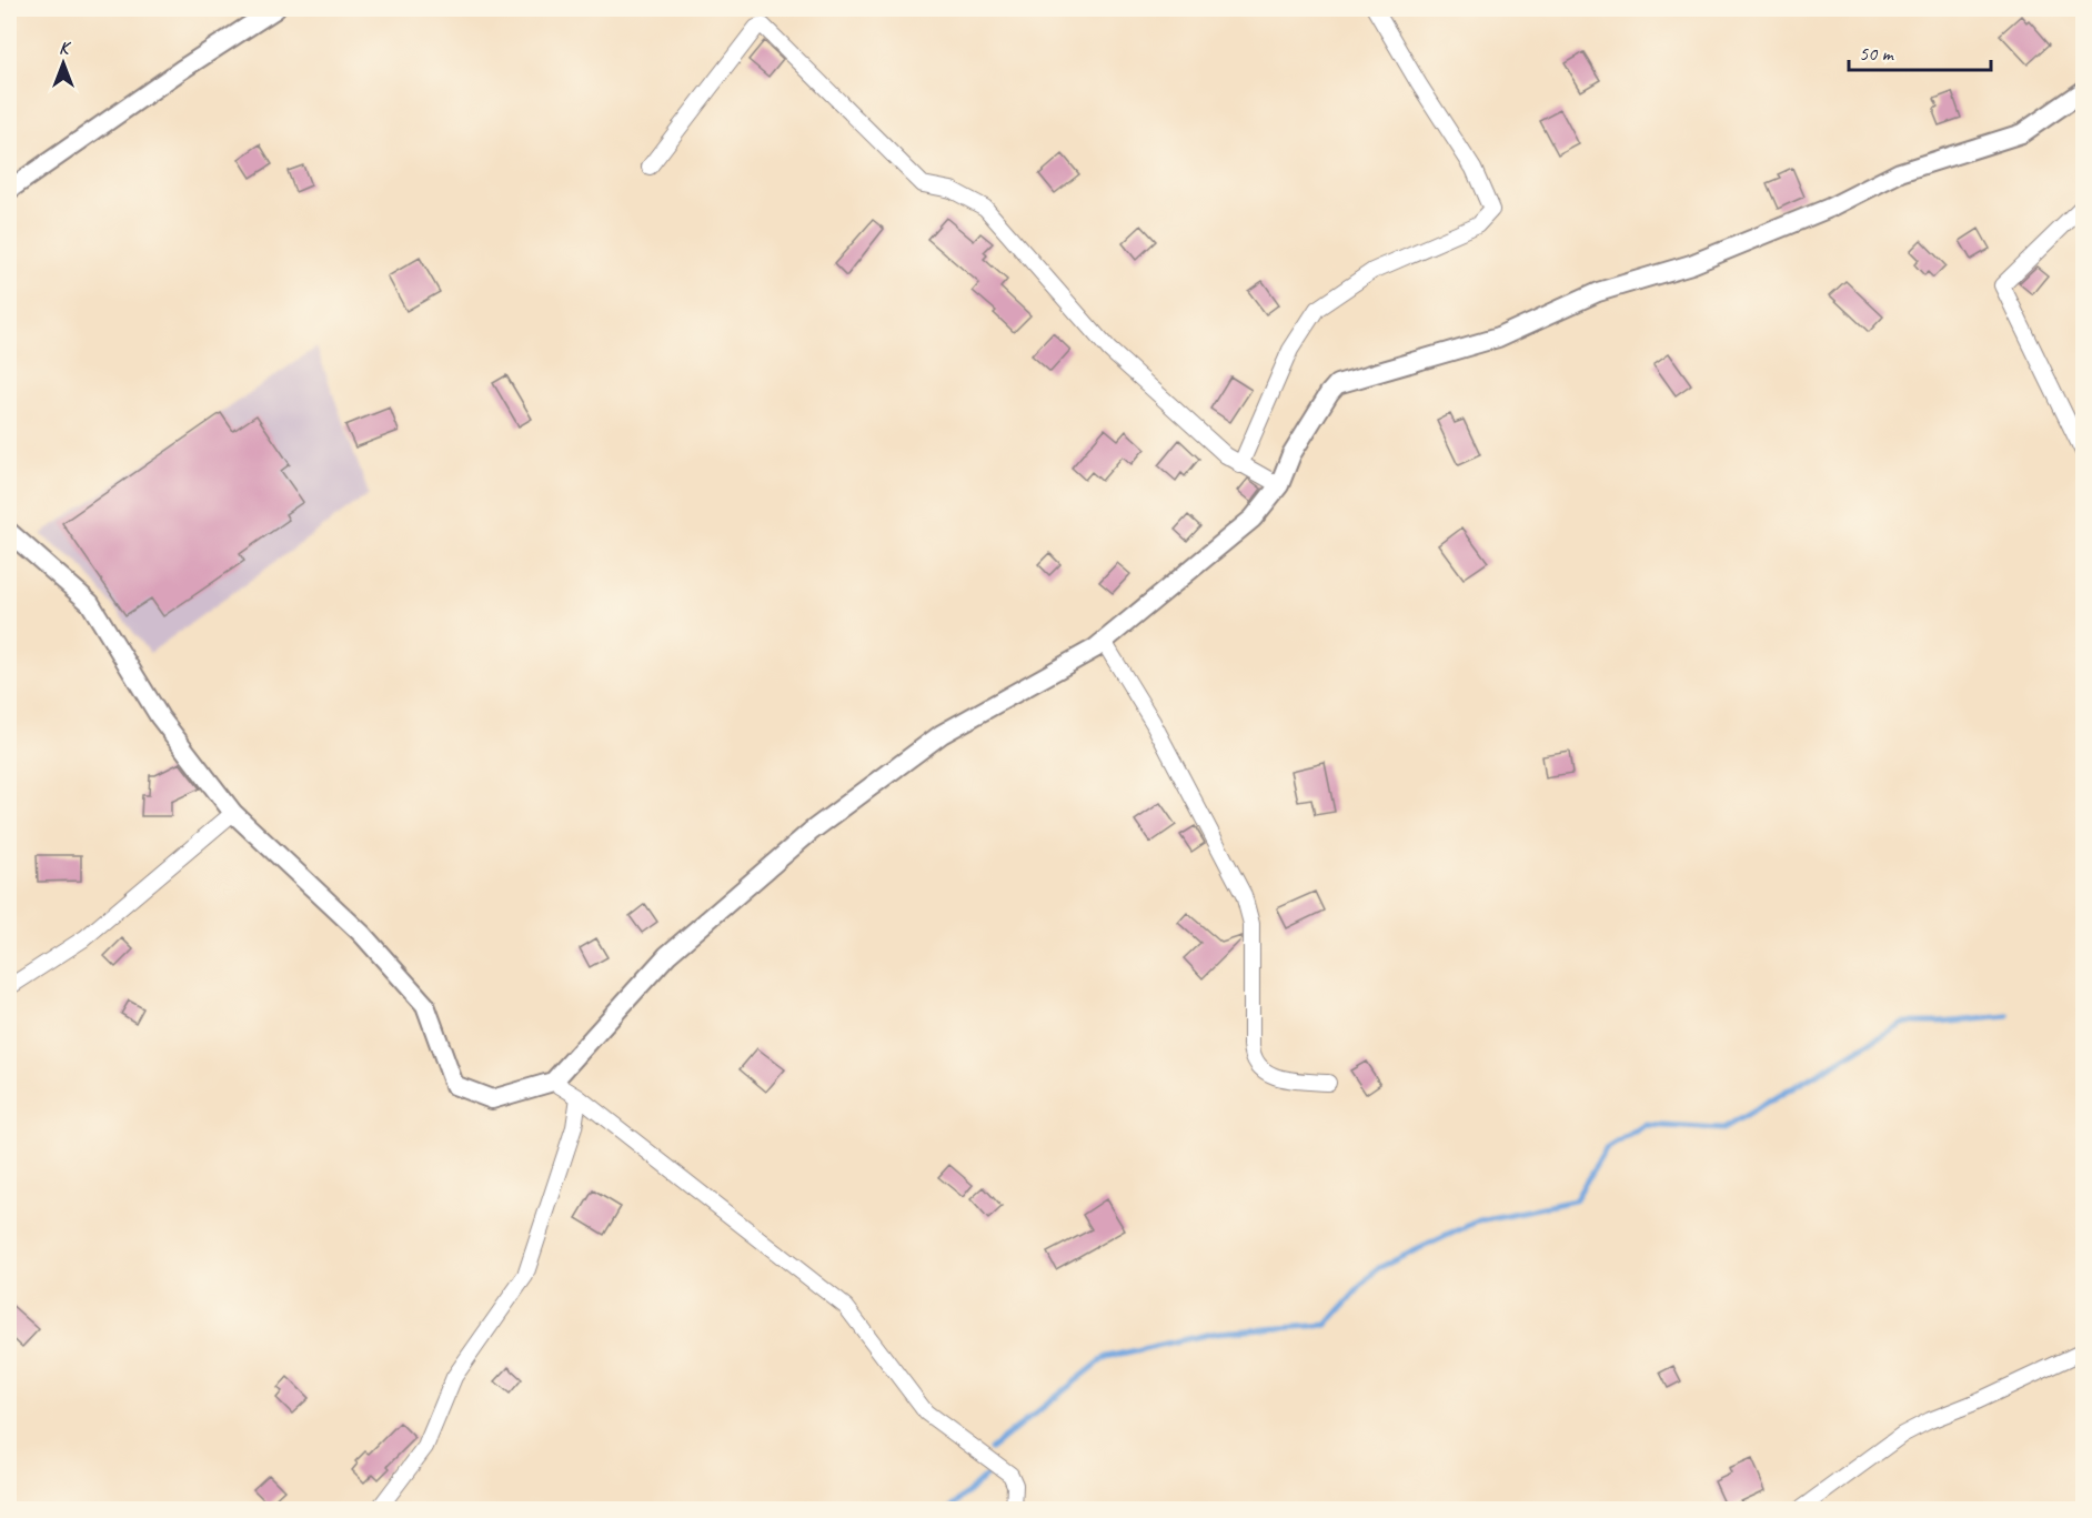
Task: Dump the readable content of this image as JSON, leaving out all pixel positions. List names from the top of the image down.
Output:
{
  "scale_bar": "50 m",
  "north": "top"
}
